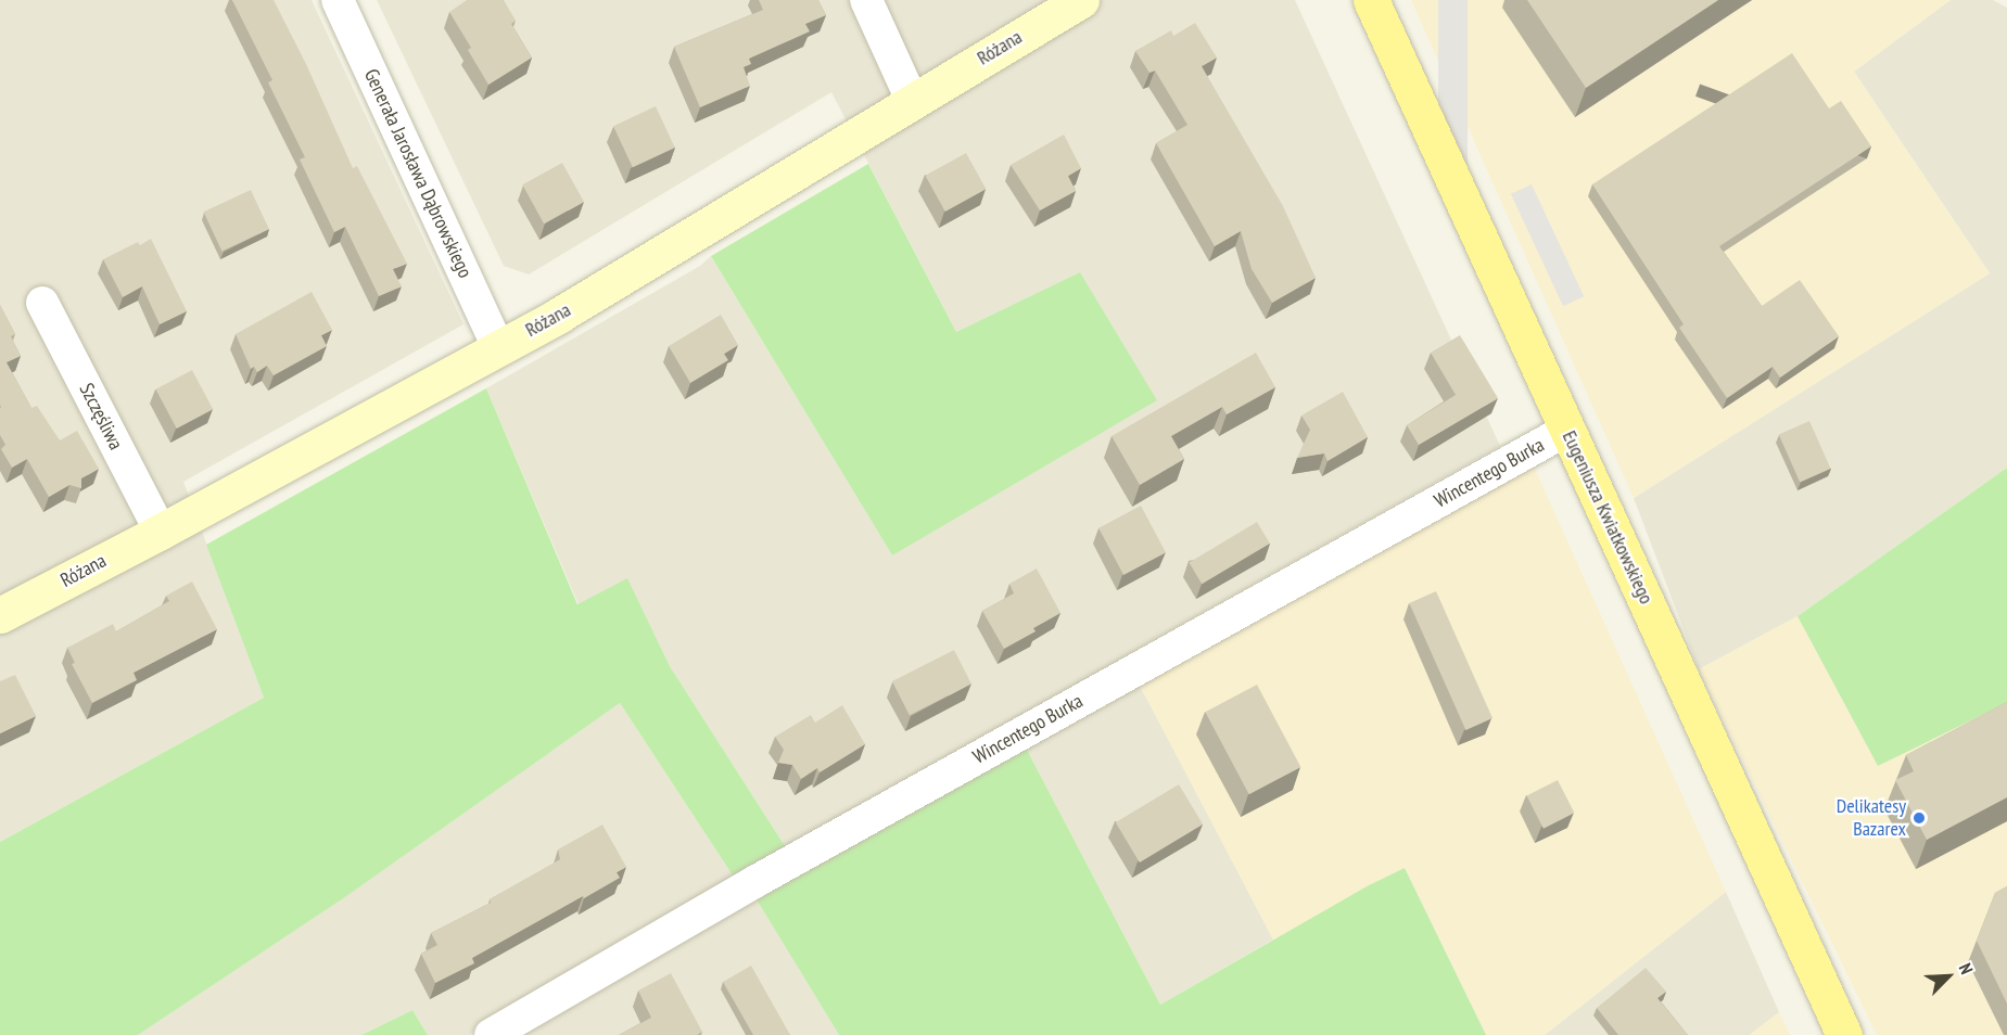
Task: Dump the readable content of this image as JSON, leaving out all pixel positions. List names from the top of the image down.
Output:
{
  "streets": {
    "main road": ["Eugeniusza Kwiatkowskiego"],
    "street": [
      "Różana",
      "Generała Jarosława Dąbrowskiego",
      "Szczęśliwa",
      "Wincentego Burka"
    ]
  },
  "crossings": [
    ["Różana", "Generała Jarosława Dąbrowskiego"],
    ["Różana", "Szczęśliwa"],
    ["Wincentego Burka", "Eugeniusza Kwiatkowskiego"]
  ],
  "places": ["Delikatesy Bazarex"],
  "north": "top right"
}
